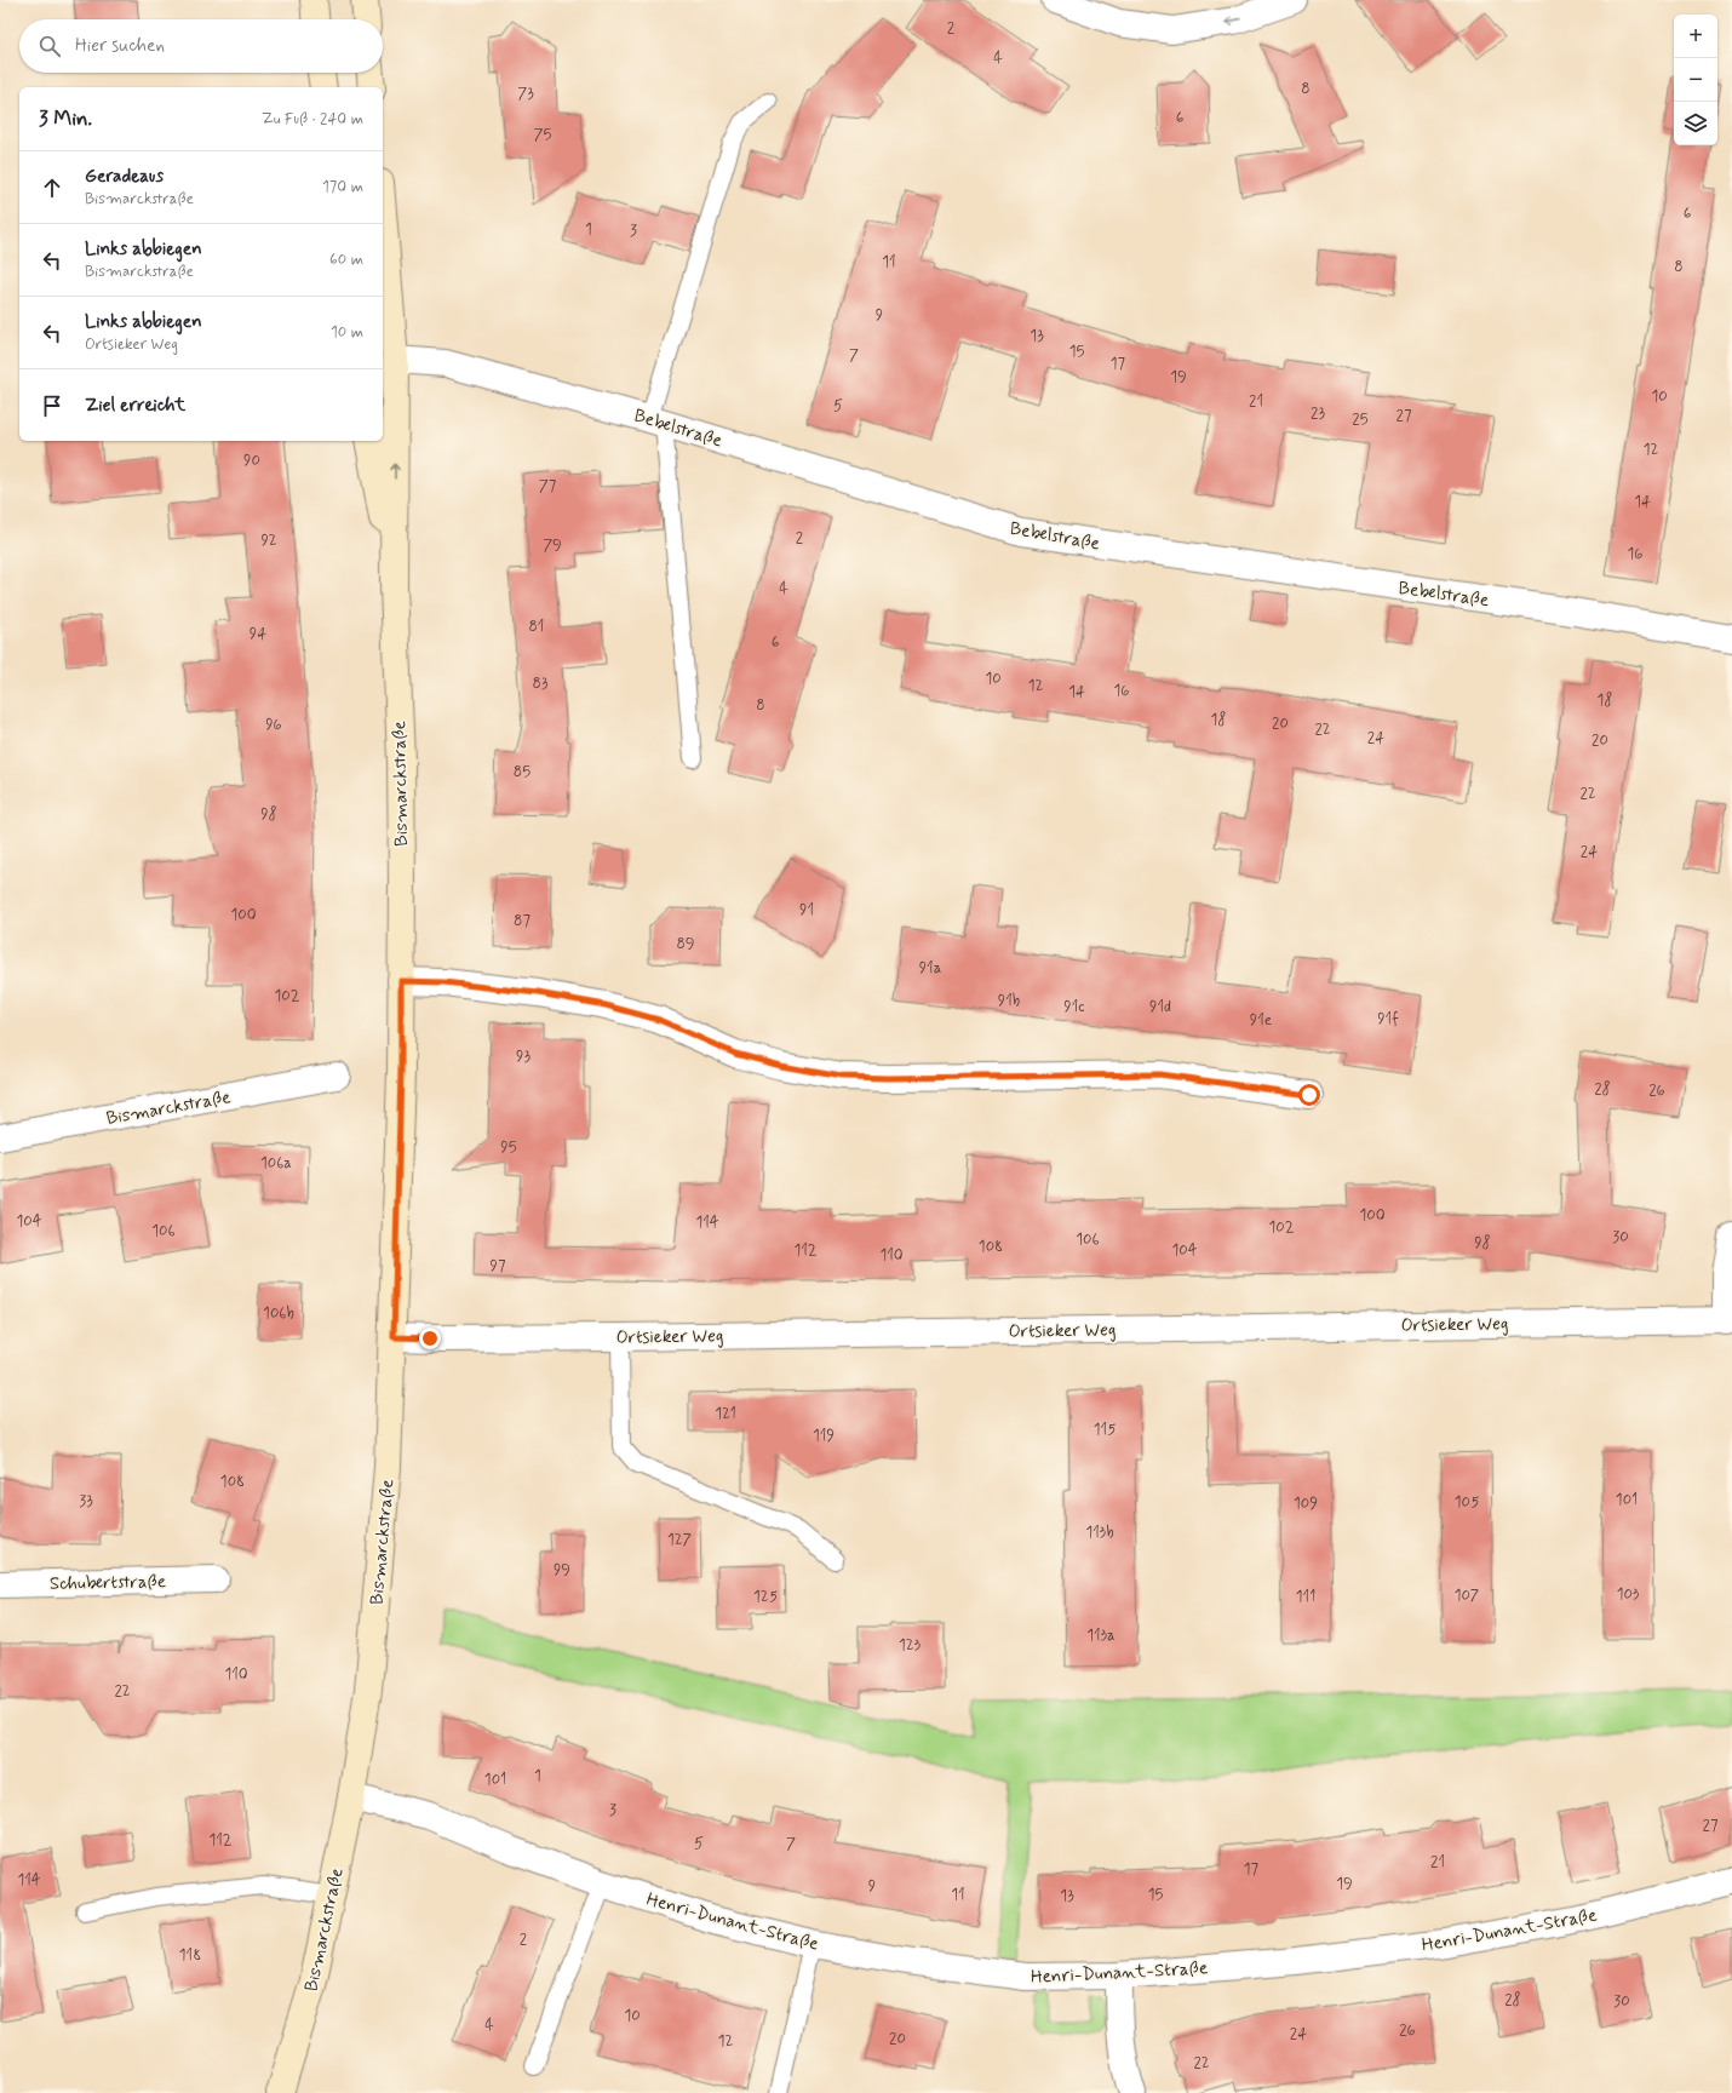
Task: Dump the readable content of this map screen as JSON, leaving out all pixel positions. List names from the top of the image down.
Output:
{
  "streets": {
    "main road": ["Bismarckstraße"],
    "street": [
      "Bebelstraße",
      "Ortsieker Weg",
      "Schubertstraße",
      "Henri-Dunant-Straße"
    ]
  },
  "crossings": [
    ["Bebelstraße", "Bismarckstraße"],
    ["Bismarckstraße", "Ortsieker Weg"],
    ["Bismarckstraße", "Henri-Dunant-Straße"]
  ],
  "house_numbers": [
    "2",
    "4",
    "8",
    "73",
    "6",
    "75",
    "6",
    "1",
    "3",
    "11",
    "8",
    "9",
    "13",
    "15",
    "7",
    "17",
    "19",
    "10",
    "21",
    "5",
    "23",
    "27",
    "25",
    "12",
    "90",
    "77",
    "14",
    "2",
    "92",
    "79",
    "16",
    "4",
    "81",
    "94",
    "6",
    "10",
    "83",
    "12",
    "16",
    "14",
    "18",
    "8",
    "18",
    "20",
    "96",
    "22",
    "24",
    "20",
    "85",
    "22",
    "98",
    "24",
    "91",
    "100",
    "87",
    "89",
    "91a",
    "102",
    "91b",
    "91c",
    "91d",
    "91f",
    "91e",
    "93",
    "28",
    "26",
    "95",
    "106a",
    "100",
    "104",
    "114",
    "102",
    "106",
    "30",
    "106",
    "98",
    "108",
    "112",
    "104",
    "110",
    "97",
    "106b",
    "121",
    "115",
    "119",
    "108",
    "101",
    "33",
    "105",
    "109",
    "113b",
    "127",
    "99",
    "103",
    "107",
    "125",
    "111",
    "113a",
    "123",
    "110",
    "22",
    "1",
    "101",
    "3",
    "27",
    "112",
    "5",
    "7",
    "21",
    "17",
    "114",
    "19",
    "9",
    "11",
    "15",
    "13",
    "2",
    "118",
    "28",
    "30",
    "10",
    "4",
    "26",
    "24",
    "20",
    "12",
    "22"
  ],
  "page": {
    "map_buttons": ["+", "−"],
    "search": "Hier suchen",
    "heading": ["3 Min.", "Zu Fuß · 240 m"],
    "list": [
      ["Geradeaus", "Bismarckstraße", "170 m"],
      ["Links abbiegen", "Bismarckstraße", "60 m"],
      ["Links abbiegen", "Ortsieker Weg", "10 m"],
      "Ziel erreicht"
    ]
  }
}
